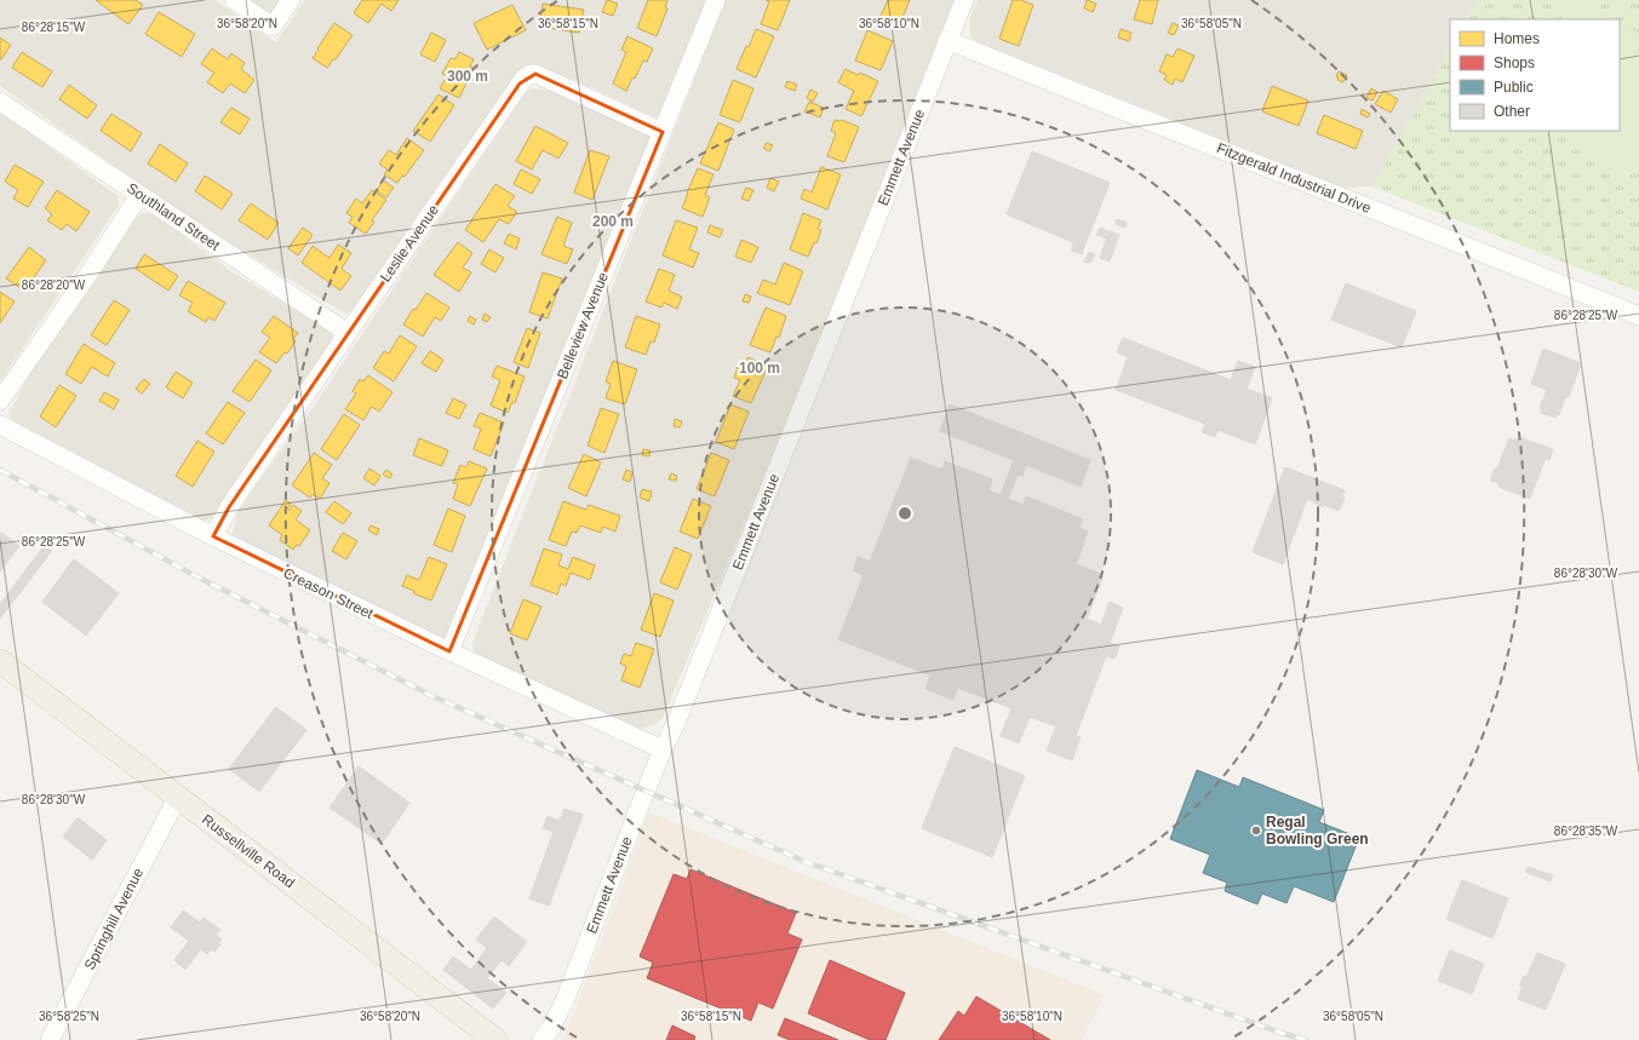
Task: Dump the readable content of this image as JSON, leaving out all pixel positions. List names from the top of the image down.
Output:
{
  "streets": {
    "main road": ["Russellville Road"],
    "street": [
      "Emmett Avenue",
      "Fitzgerald Industrial Drive",
      "Southland Street",
      "Leslie Avenue",
      "Belleview Avenue",
      "Creason Street",
      "Springhill Avenue"
    ]
  },
  "crossings": [
    ["Emmett Avenue", "Fitzgerald Industrial Drive"],
    ["Emmett Avenue", "Creason Street"],
    ["Southland Street", "Leslie Avenue"],
    ["Leslie Avenue", "Belleview Avenue"],
    ["Leslie Avenue", "Creason Street"],
    ["Belleview Avenue", "Creason Street"],
    ["Russellville Road", "Springhill Avenue"]
  ],
  "places": ["Regal Bowling Green"],
  "legend": [
    "Homes",
    "Shops",
    "Public",
    "Other"
  ],
  "coordinates": [
    "36°58'20\"N",
    "36°58'15\"N",
    "36°58'10\"N",
    "36°58'05\"N",
    "86°28'15\"W",
    "86°28'20\"W",
    "86°28'25\"W",
    "86°28'30\"W",
    "86°28'35\"W",
    "36°58'25\"N"
  ],
  "rings": ["300 m", "200 m", "100 m"]
}
